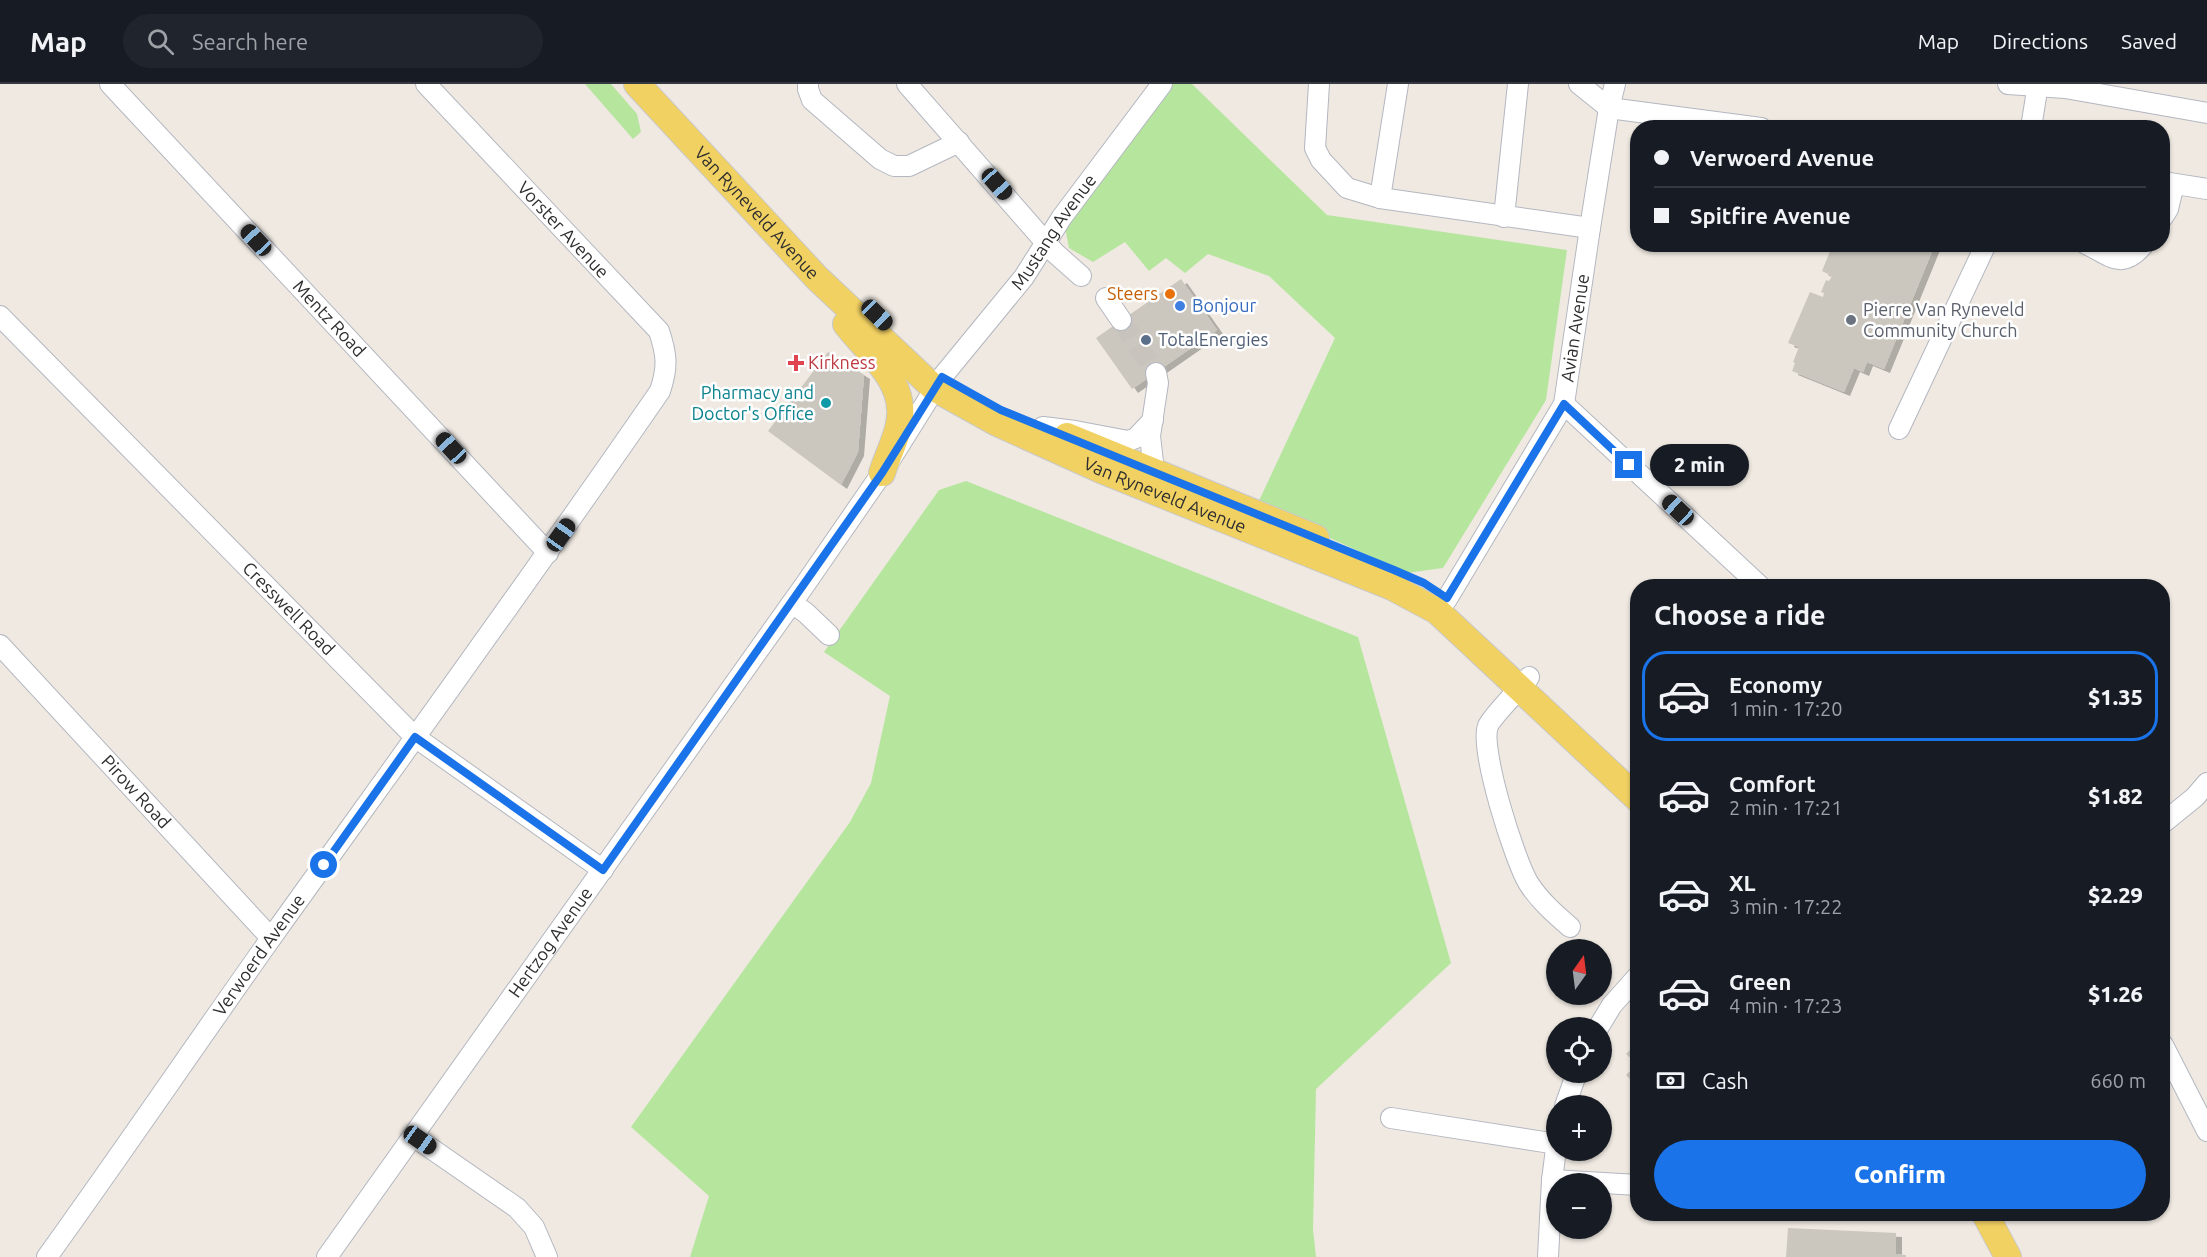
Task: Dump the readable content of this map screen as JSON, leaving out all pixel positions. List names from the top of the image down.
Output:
{
  "streets": {
    "main road": ["Van Ryneveld Avenue"],
    "street": [
      "Vorster Avenue",
      "Mustang Avenue",
      "Mentz Road",
      "Avian Avenue",
      "Cresswell Road",
      "Pirow Road",
      "Hertzog Avenue",
      "Verwoerd Avenue"
    ]
  },
  "crossings": [
    ["Van Ryneveld Avenue", "Mustang Avenue"],
    ["Van Ryneveld Avenue", "Avian Avenue"],
    ["Van Ryneveld Avenue", "Hertzog Avenue"],
    ["Vorster Avenue", "Verwoerd Avenue"],
    ["Mustang Avenue", "Hertzog Avenue"],
    ["Mentz Road", "Verwoerd Avenue"],
    ["Cresswell Road", "Hertzog Avenue"],
    ["Cresswell Road", "Verwoerd Avenue"],
    ["Pirow Road", "Verwoerd Avenue"]
  ],
  "places": {
    "other": [
      "Steers",
      "Bonjour",
      "Pierre Van Ryneveld Community Church",
      "TotalEnergies",
      "Pharmacy and Doctor's Office"
    ],
    "health": ["Kirkness"]
  },
  "north": "top",
  "page": {
    "header": "Map",
    "search": "Search here",
    "nav": ["Map", "Directions", "Saved"],
    "banner": ["Verwoerd Avenue", "Spitfire Avenue"],
    "bubble": "2 min",
    "heading": "Choose a ride",
    "list": [
      {
        "name": "Economy",
        "note": "1 min · 17:20",
        "value": "$1.35"
      },
      {
        "name": "Comfort",
        "note": "2 min · 17:21",
        "value": "$1.82"
      },
      {
        "name": "XL",
        "note": "3 min · 17:22",
        "value": "$2.29"
      },
      {
        "name": "Green",
        "note": "4 min · 17:23",
        "value": "$1.26"
      }
    ],
    "map_buttons": ["+", "−"],
    "pay": ["Cash", "660 m"],
    "buttons": "Confirm"
  }
}
